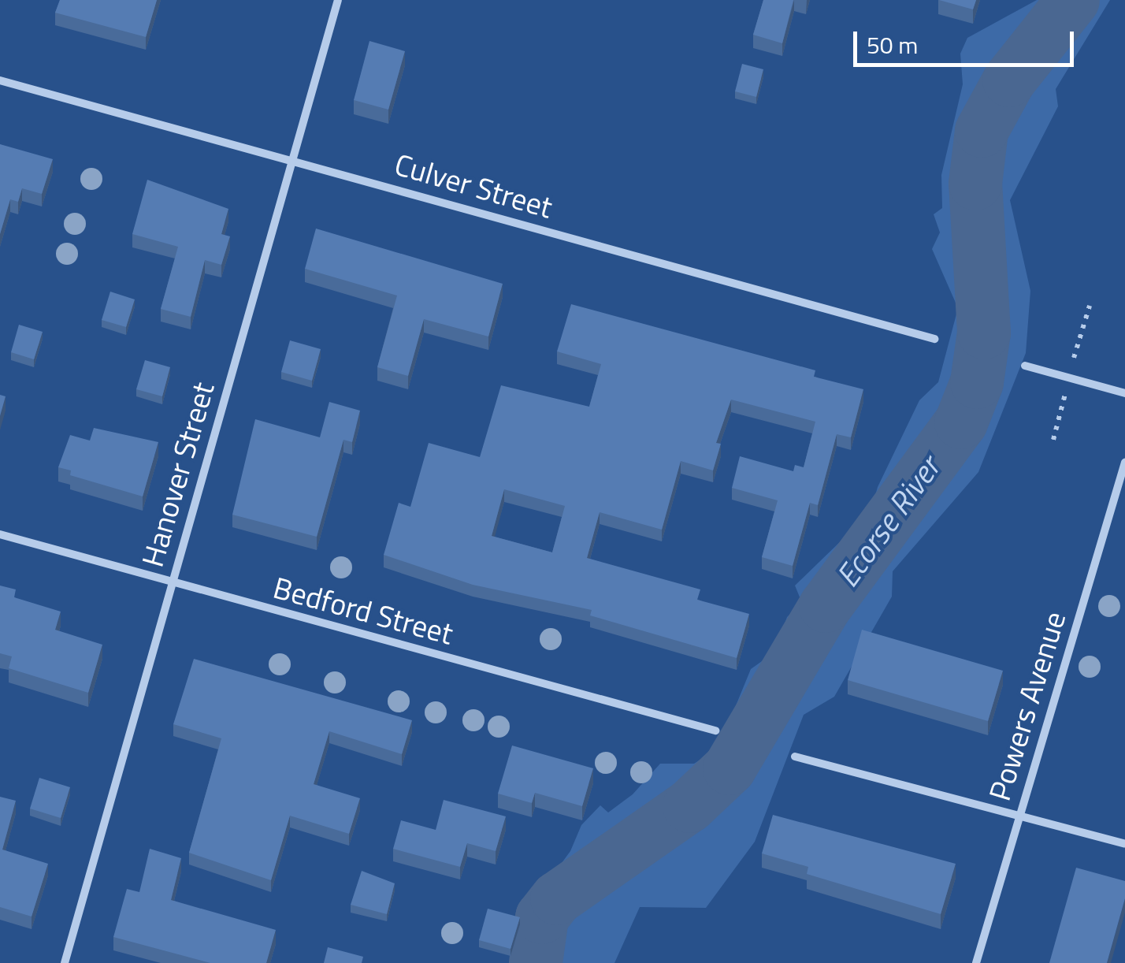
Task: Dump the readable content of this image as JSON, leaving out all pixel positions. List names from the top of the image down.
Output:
{
  "streets": {
    "street": [
      "Culver Street",
      "Hanover Street",
      "Bedford Street",
      "Powers Avenue"
    ]
  },
  "crossings": [
    ["Culver Street", "Hanover Street"],
    ["Hanover Street", "Bedford Street"]
  ],
  "water": ["Ecorse River"],
  "scale_bar": "50 m"
}
